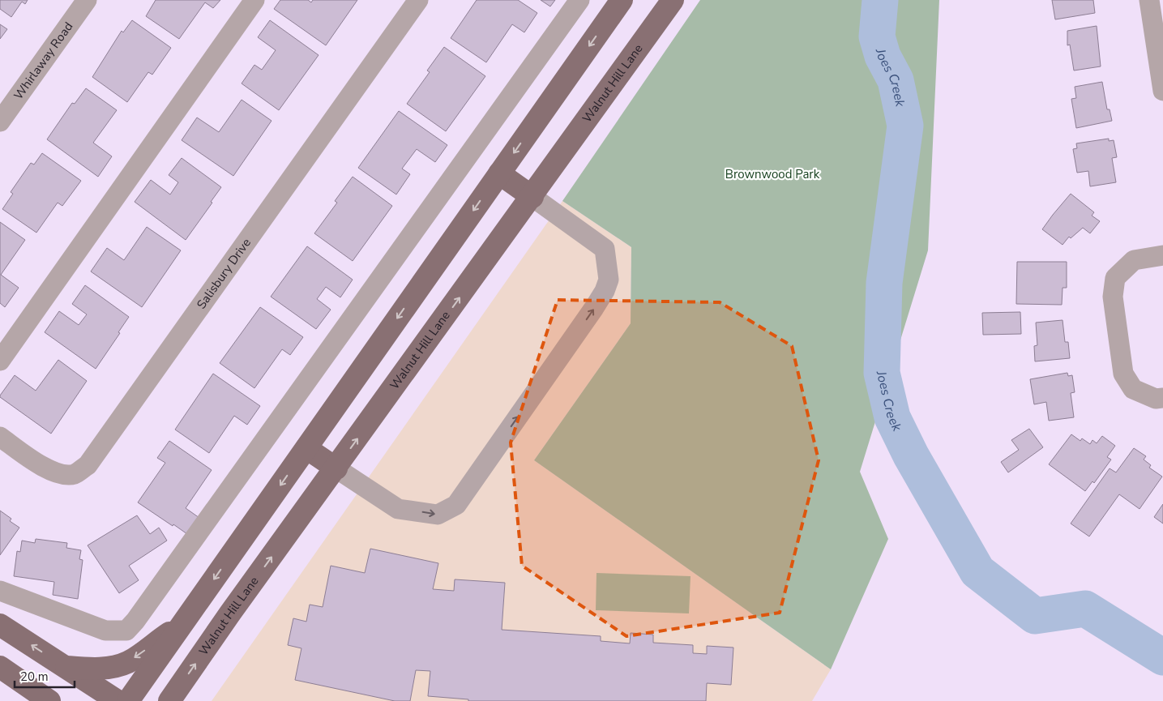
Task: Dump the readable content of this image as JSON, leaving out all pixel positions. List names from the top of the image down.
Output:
{
  "streets": {
    "main road": ["Walnut Hill Lane"],
    "street": ["Whirlaway Road", "Salisbury Drive"]
  },
  "water": ["Joes Creek"],
  "parks": ["Brownwood Park"],
  "scale_bar": "20 m"
}
